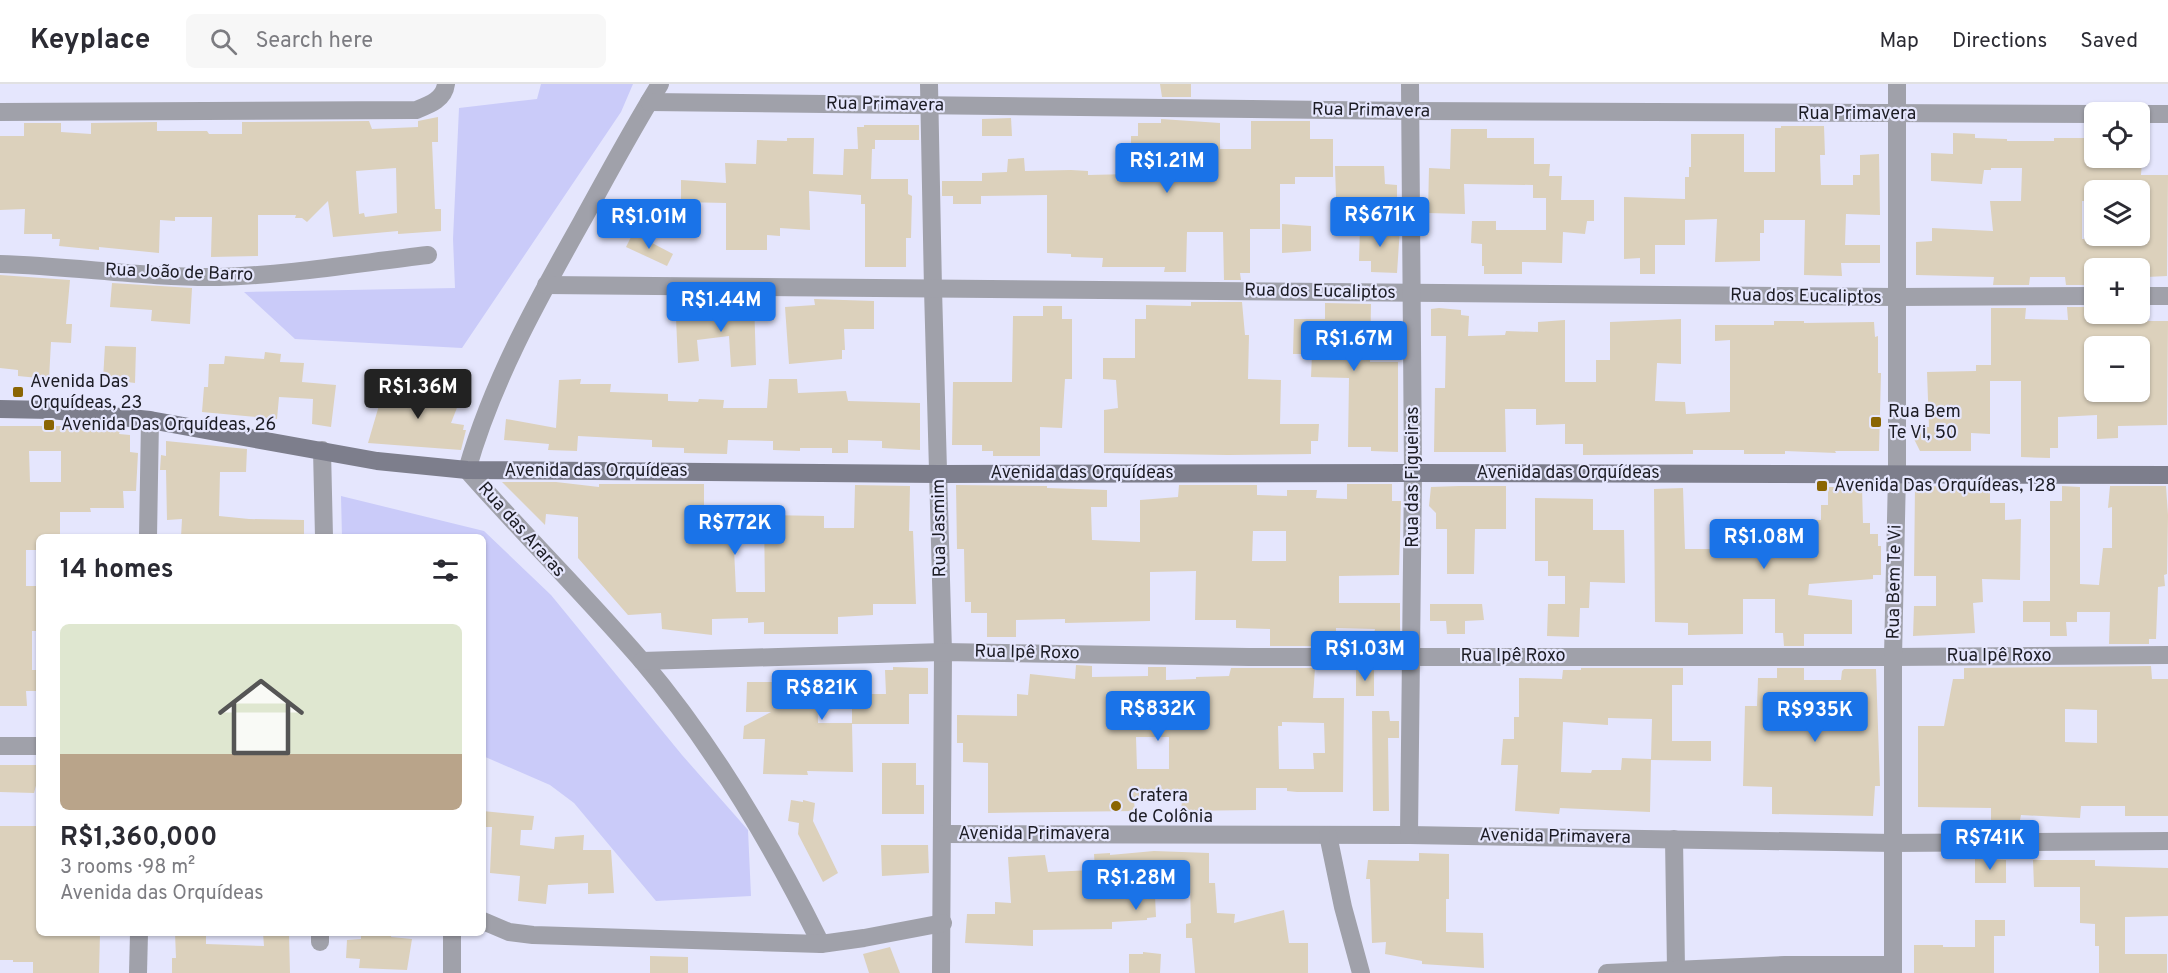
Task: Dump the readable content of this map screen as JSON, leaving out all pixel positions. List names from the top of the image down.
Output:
{
  "streets": {
    "street": [
      "Rua Primavera",
      "Rua João de Barro",
      "Rua dos Eucaliptos",
      "Avenida das Orquídeas",
      "Rua das Figueiras",
      "Rua Jasmim",
      "Rua das Araras",
      "Rua Bem Te Vi",
      "Rua Ipê Roxo",
      "Avenida Primavera"
    ]
  },
  "crossings": [
    ["Rua Primavera", "Rua das Figueiras"],
    ["Rua Primavera", "Rua Jasmim"],
    ["Rua Primavera", "Rua das Araras"],
    ["Rua Primavera", "Rua Bem Te Vi"],
    ["Rua dos Eucaliptos", "Rua das Figueiras"],
    ["Rua dos Eucaliptos", "Rua Jasmim"],
    ["Rua dos Eucaliptos", "Rua das Araras"],
    ["Rua dos Eucaliptos", "Rua Bem Te Vi"],
    ["Avenida das Orquídeas", "Rua das Figueiras"],
    ["Avenida das Orquídeas", "Rua Jasmim"],
    ["Avenida das Orquídeas", "Rua das Araras"],
    ["Avenida das Orquídeas", "Rua Bem Te Vi"],
    ["Rua das Figueiras", "Rua Ipê Roxo"],
    ["Rua das Figueiras", "Avenida Primavera"],
    ["Rua Jasmim", "Rua Ipê Roxo"],
    ["Rua Jasmim", "Avenida Primavera"],
    ["Rua das Araras", "Rua Ipê Roxo"],
    ["Rua Bem Te Vi", "Rua Ipê Roxo"],
    ["Rua Bem Te Vi", "Avenida Primavera"]
  ],
  "places": {
    "transit": [
      "Avenida Das Orquídeas, 23",
      "Rua Bem Te Vi, 50",
      "Avenida Das Orquídeas, 26",
      "Avenida Das Orquídeas, 128"
    ],
    "other": ["Cratera de Colônia"]
  },
  "page": {
    "header": "Keyplace",
    "search": "Search here",
    "nav": ["Map", "Directions", "Saved"],
    "map_buttons": ["+", "−"],
    "price": [
      "R$1.21M",
      "R$671K",
      "R$1.01M",
      "R$1.44M",
      "R$1.67M",
      "R$1.36M",
      "R$772K",
      "R$1.08M",
      "R$1.03M",
      "R$821K",
      "R$832K",
      "R$935K",
      "R$741K",
      "R$1.28M"
    ],
    "heading": "14 homes",
    "list": [
      {
        "name": "R$1,360,000",
        "note": "3 rooms · 98 m² · Avenida das Orquídeas"
      }
    ]
  }
}
